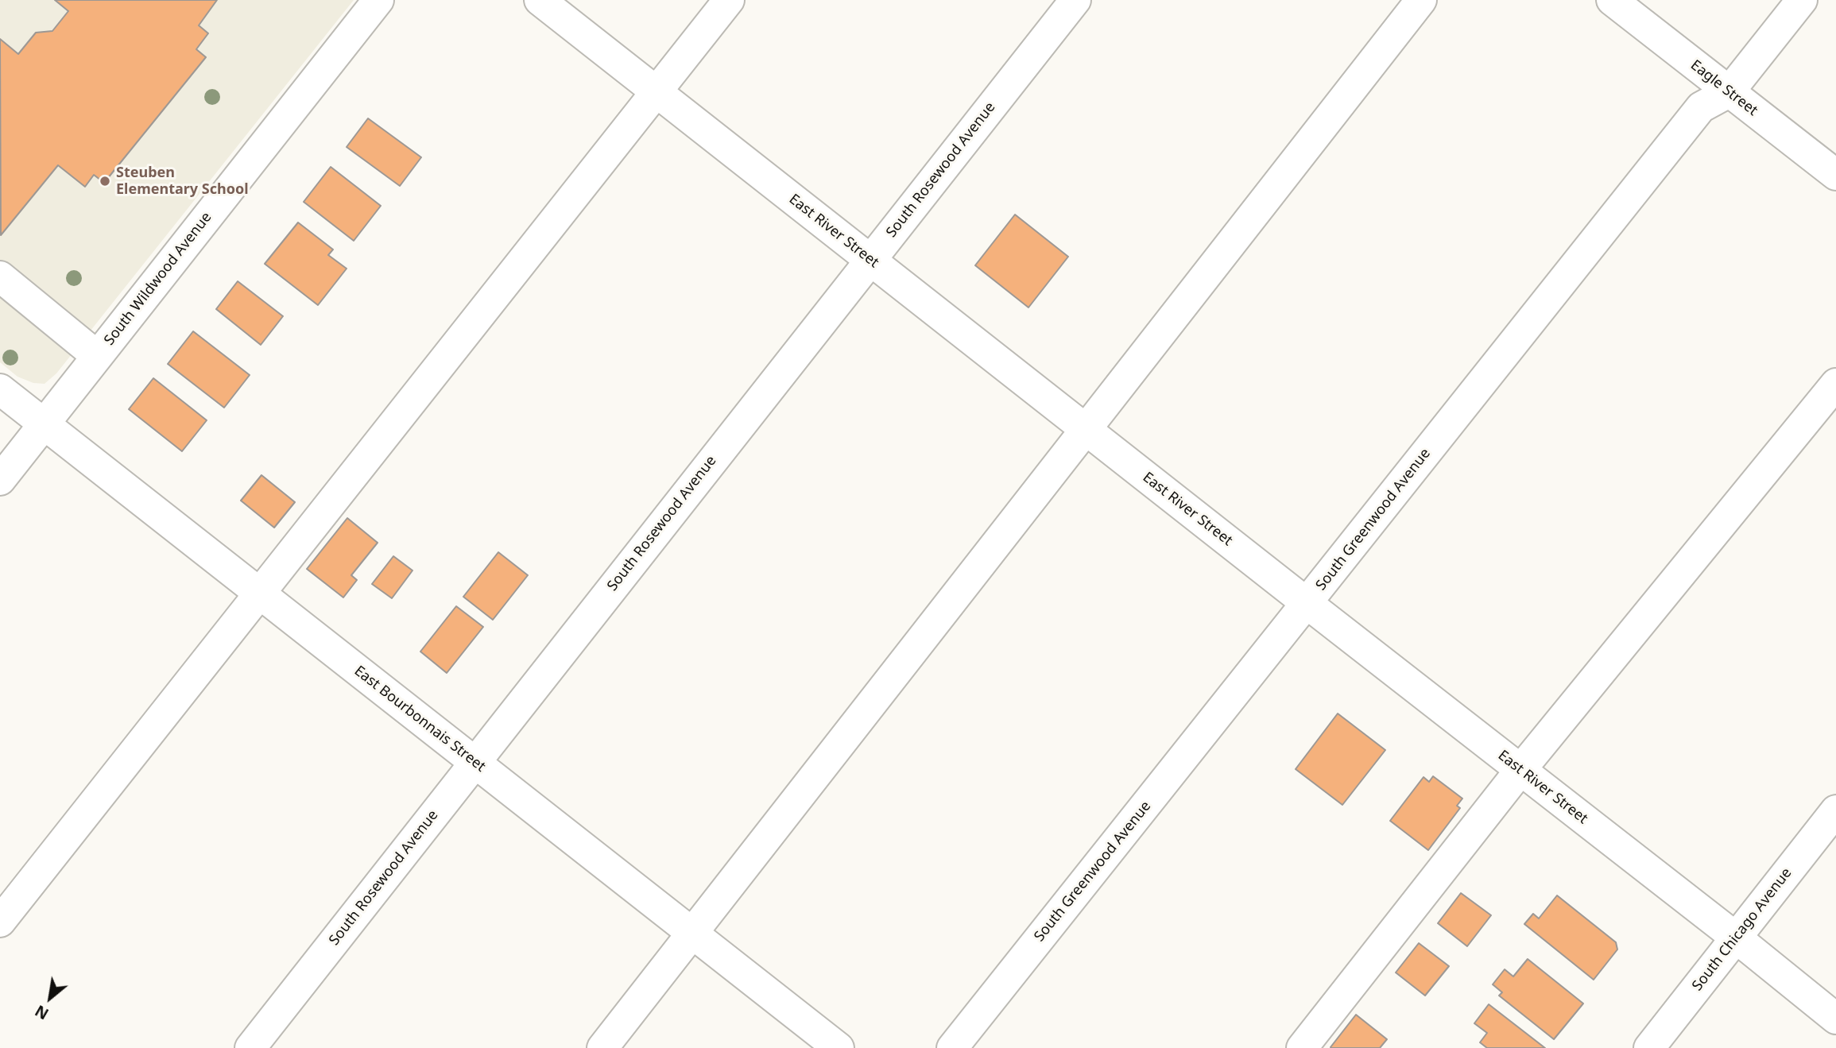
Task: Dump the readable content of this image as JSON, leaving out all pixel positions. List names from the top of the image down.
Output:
{
  "streets": {
    "street": [
      "Eagle Street",
      "South Rosewood Avenue",
      "East River Street",
      "South Wildwood Avenue",
      "South Greenwood Avenue",
      "East Bourbonnais Street",
      "South Chicago Avenue"
    ]
  },
  "crossings": [
    ["Eagle Street", "South Greenwood Avenue"],
    ["South Rosewood Avenue", "East River Street"],
    ["South Rosewood Avenue", "East Bourbonnais Street"],
    ["East River Street", "South Greenwood Avenue"],
    ["East River Street", "South Chicago Avenue"],
    ["South Wildwood Avenue", "East Bourbonnais Street"]
  ],
  "places": ["Steuben Elementary School"],
  "north": "bottom left"
}
